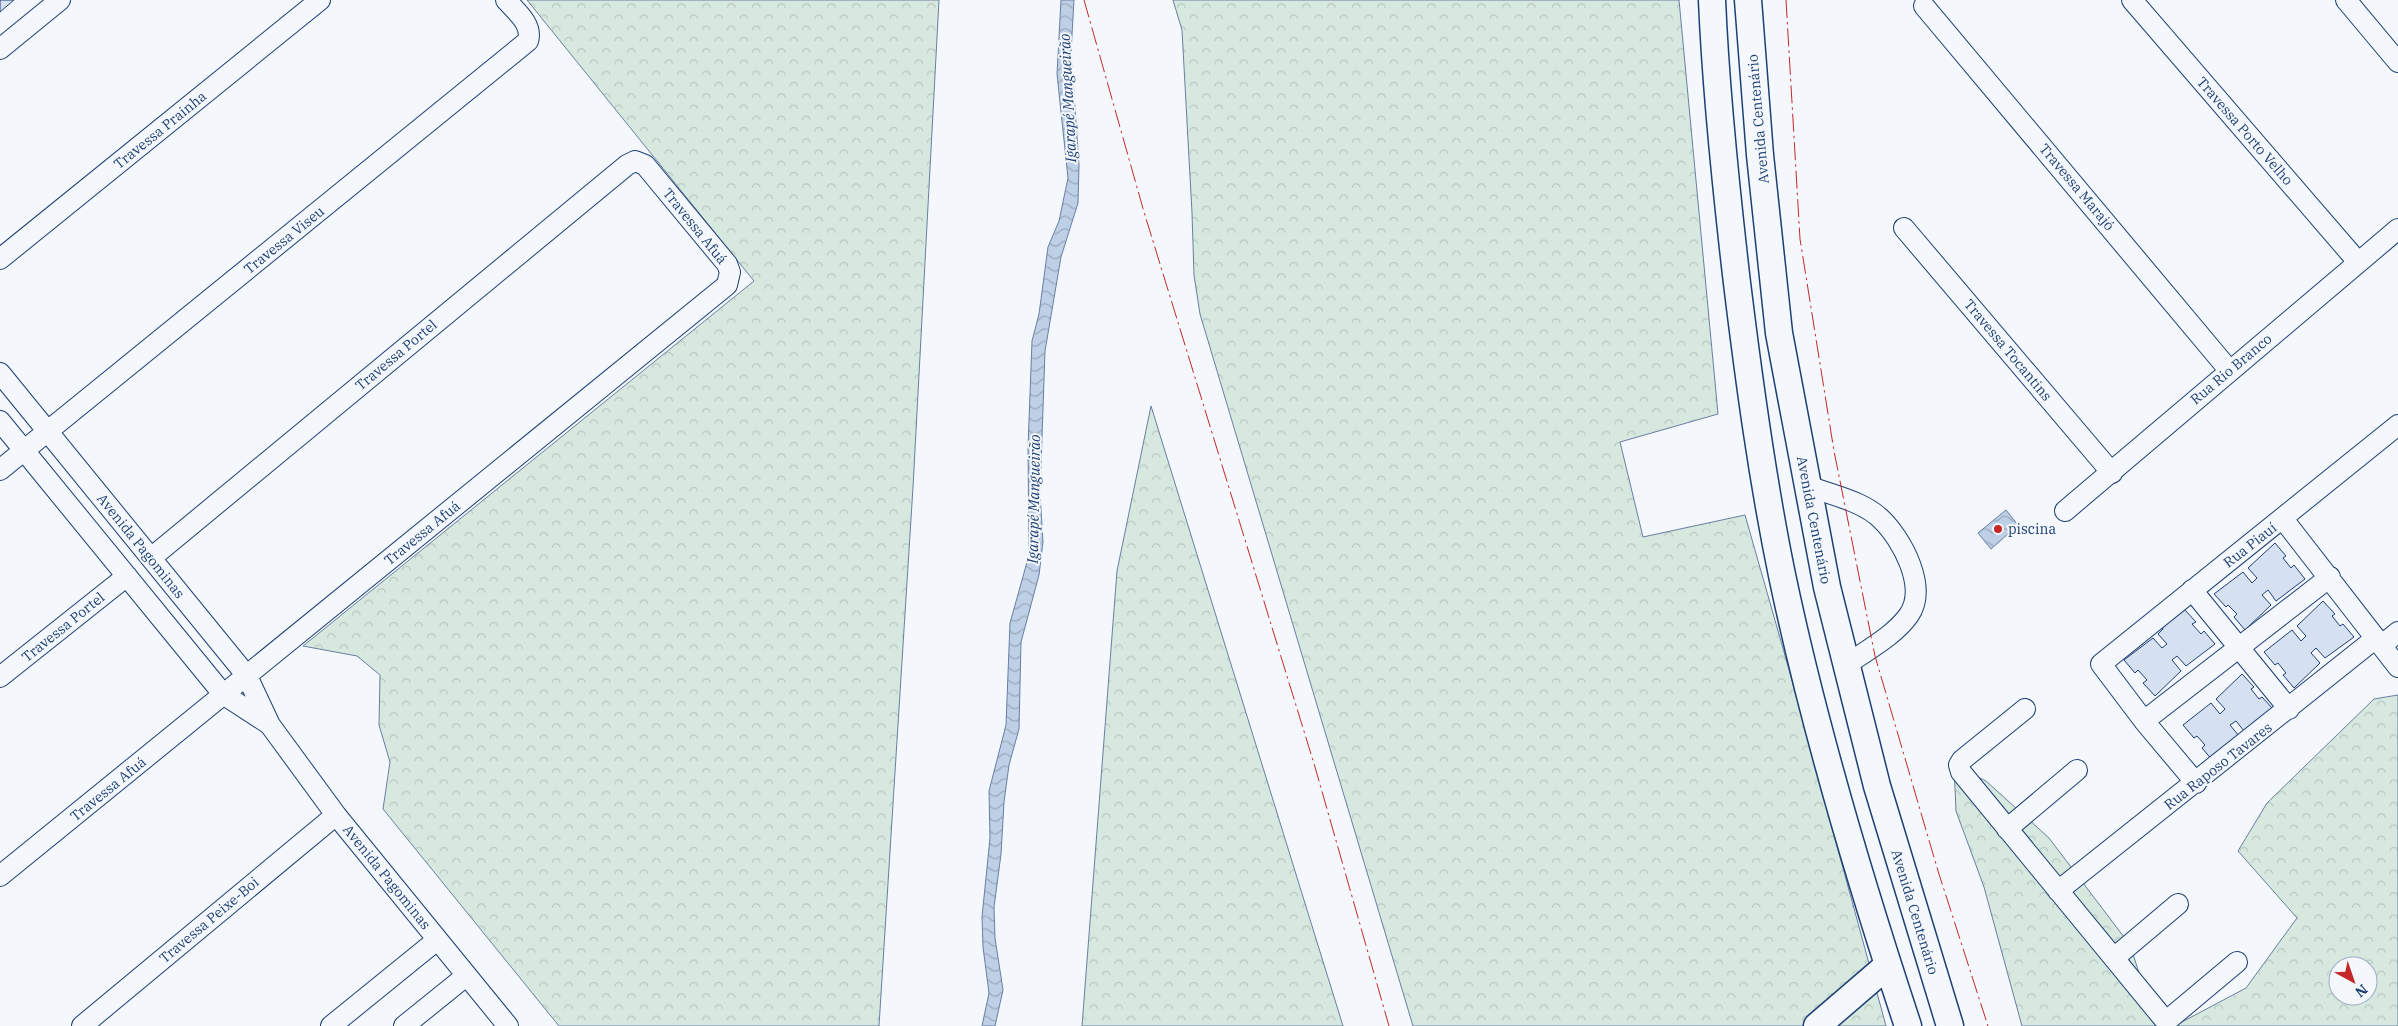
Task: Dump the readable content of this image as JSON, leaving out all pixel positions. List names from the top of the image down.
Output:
{
  "streets": {
    "main road": ["Avenida Centenário"],
    "street": [
      "Travessa Prainha",
      "Travessa Porto Velho",
      "Travessa Marajó",
      "Travessa Afuá",
      "Travessa Viseu",
      "Travessa Tocantins",
      "Travessa Portel",
      "Rua Rio Branco",
      "Rua Piauí",
      "Avenida Pagominas",
      "Rua Raposo Tavares",
      "Travessa Peixe-Boi"
    ]
  },
  "crossings": [
    ["Travessa Porto Velho", "Rua Rio Branco"],
    ["Travessa Marajó", "Rua Rio Branco"],
    ["Travessa Afuá", "Travessa Portel"],
    ["Travessa Afuá", "Avenida Pagominas"],
    ["Travessa Viseu", "Avenida Pagominas"],
    ["Travessa Tocantins", "Rua Rio Branco"],
    ["Travessa Portel", "Avenida Pagominas"],
    ["Avenida Pagominas", "Travessa Peixe-Boi"]
  ],
  "water": ["Igarapé Mangueirão"],
  "places": ["piscina"],
  "north": "bottom right"
}
